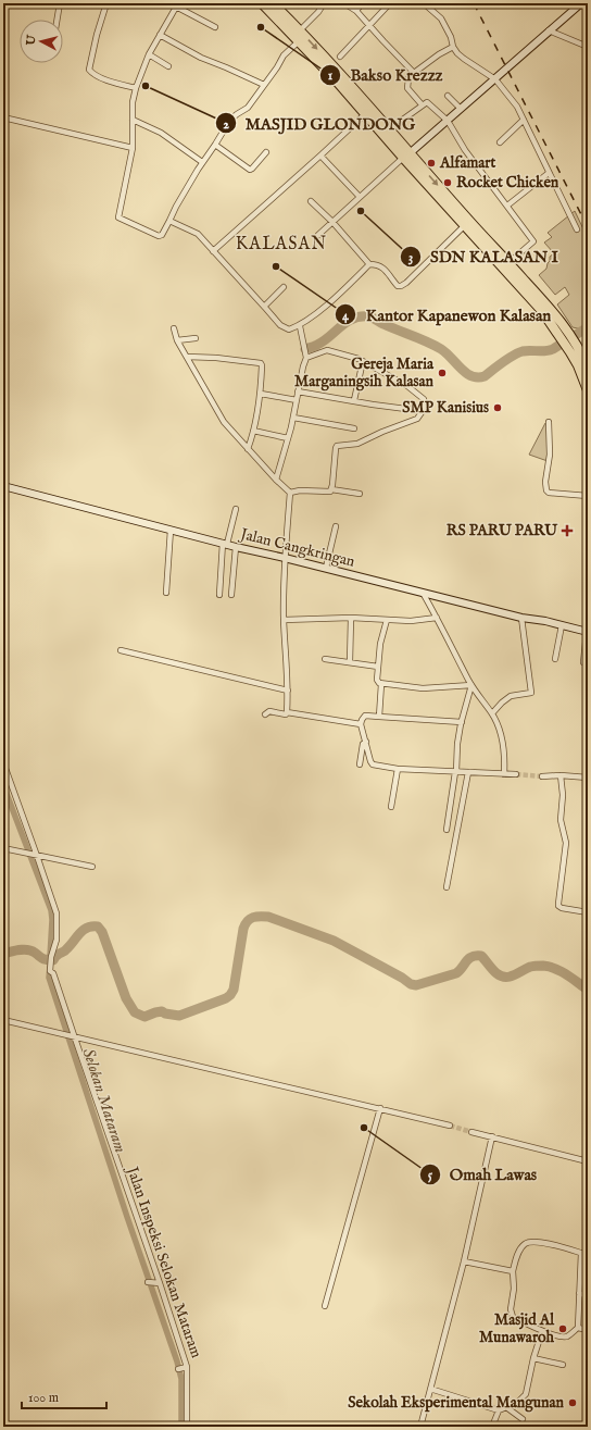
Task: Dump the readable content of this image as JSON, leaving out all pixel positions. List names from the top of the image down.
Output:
{
  "streets": {
    "main road": ["Jalan Cangkringan"],
    "street": ["Jalan Inspeksi Selokan Mataram"]
  },
  "districts": ["KALASAN"],
  "water": ["Selokan Mataram"],
  "places": {
    "other": [
      "Bakso Krezzz",
      "MASJID GLONDONG",
      "Alfamart",
      "Rocket Chicken",
      "SDN KALASAN I",
      "Kantor Kapanewon Kalasan",
      "Gereja Maria Marganingsih Kalasan",
      "SMP Kanisius",
      "Omah Lawas",
      "Masjid Al Munawaroh",
      "Sekolah Eksperimental Mangunan"
    ],
    "health": ["RS PARU PARU"]
  },
  "scale_bar": "100 m",
  "north": "left"
}
